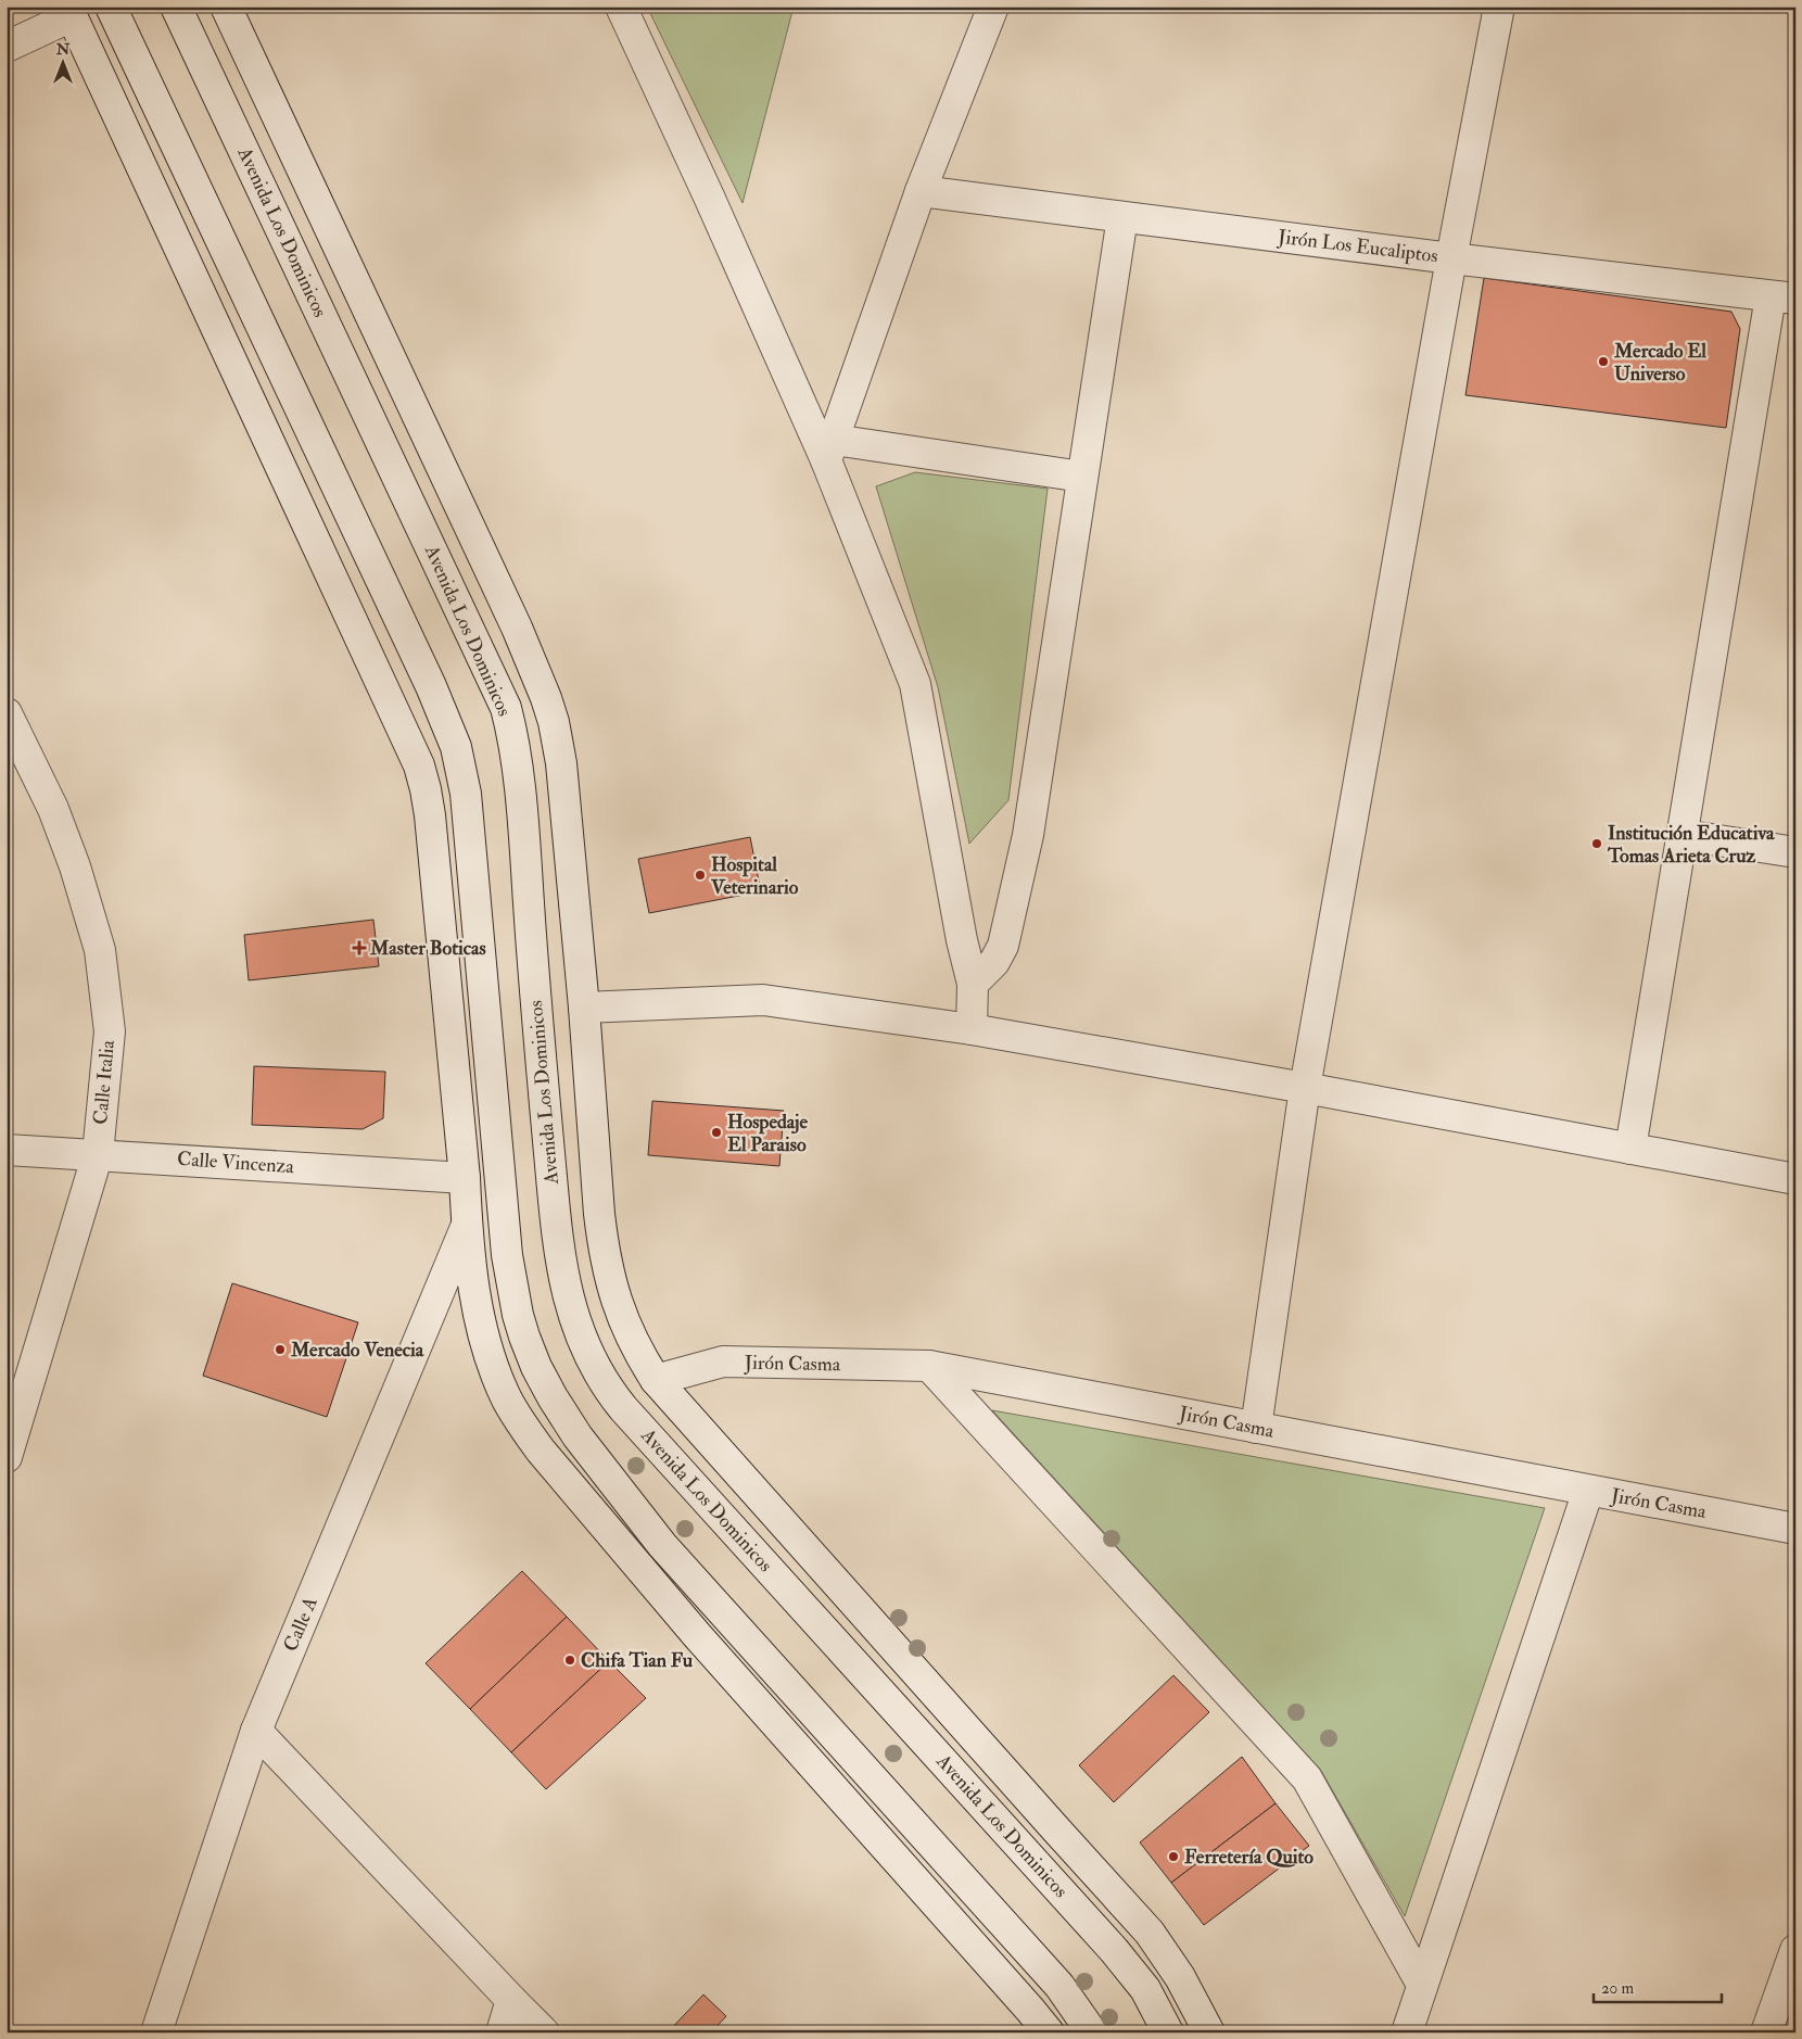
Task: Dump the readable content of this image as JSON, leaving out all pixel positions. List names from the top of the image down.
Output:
{
  "streets": {
    "street": [
      "Avenida Los Dominicos",
      "Jirón Los Eucaliptos",
      "Calle Italia",
      "Calle Vincenza",
      "Jirón Casma",
      "Calle A"
    ]
  },
  "crossings": [
    ["Avenida Los Dominicos", "Jirón Casma"],
    ["Calle Italia", "Calle Vincenza"]
  ],
  "places": {
    "other": [
      "Mercado El Universo",
      "Institución Educativa Tomas Arieta Cruz",
      "Hospital Veterinario",
      "Hospedaje El Paraiso",
      "Mercado Venecia",
      "Chifa Tian Fu",
      "Ferretería Quito"
    ],
    "health": ["Master Boticas"]
  },
  "scale_bar": "20 m",
  "north": "top"
}
